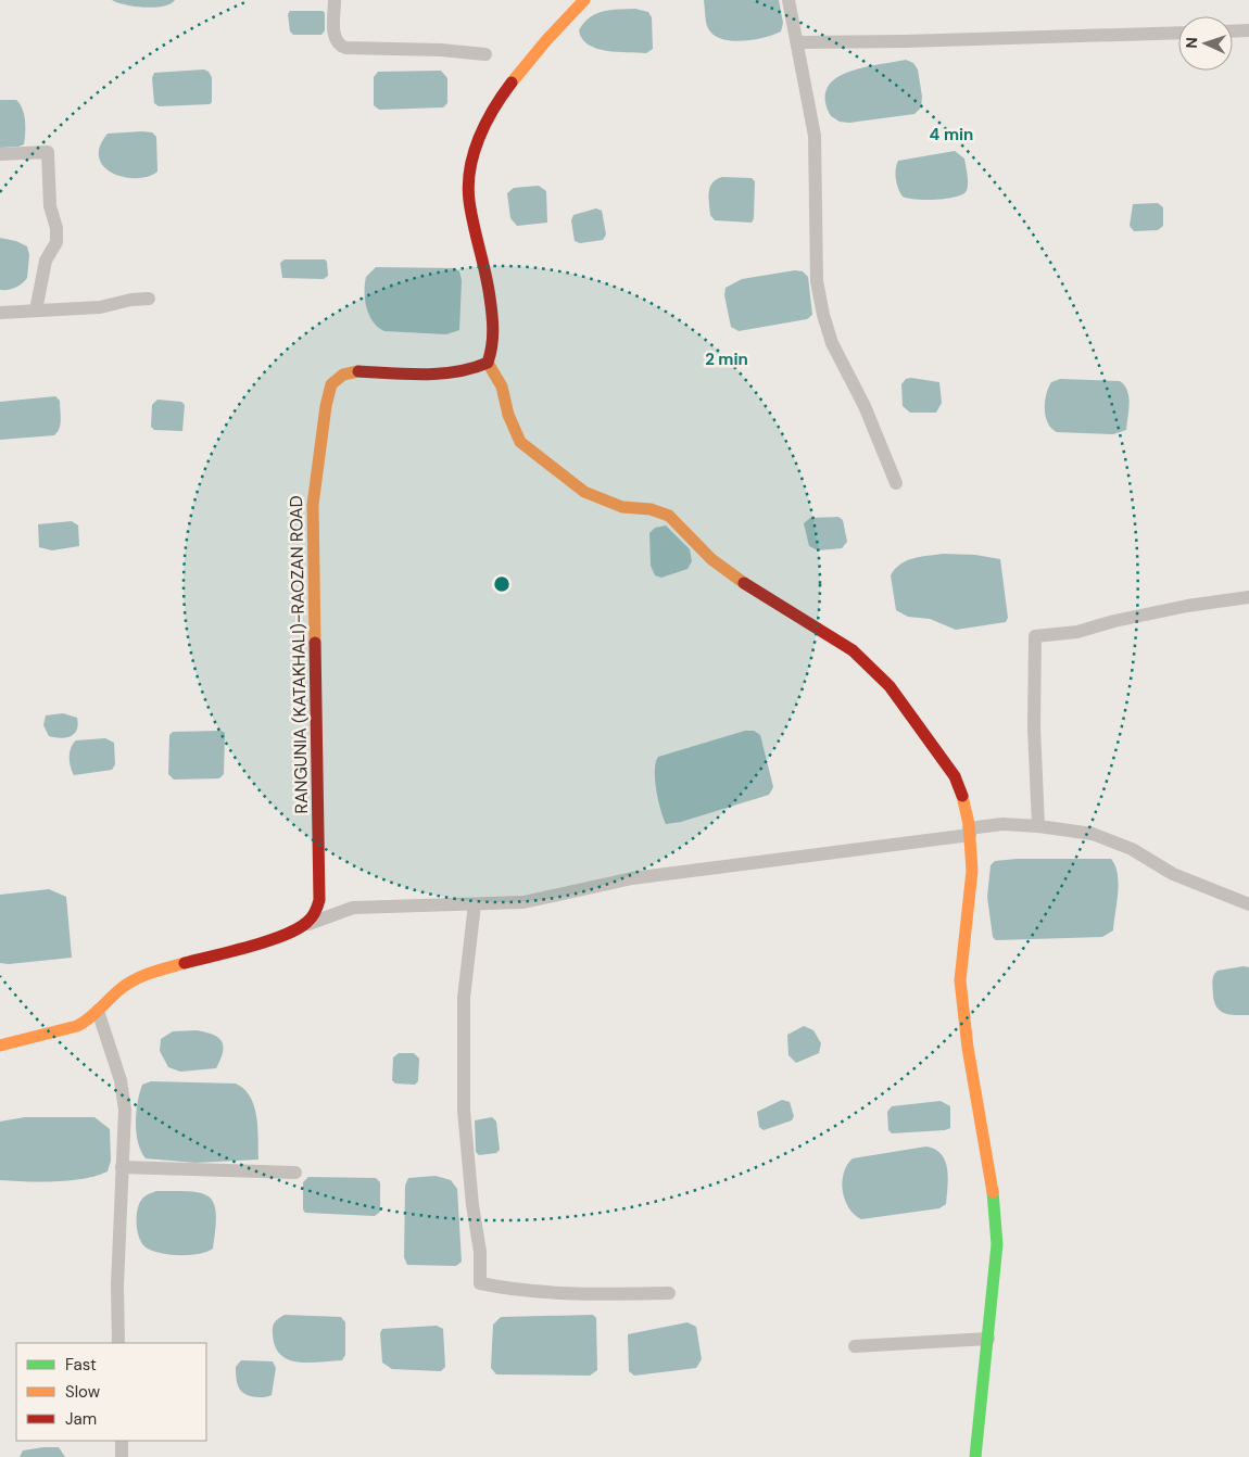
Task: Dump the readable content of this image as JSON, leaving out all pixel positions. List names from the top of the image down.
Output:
{
  "streets": {
    "main road": ["RANGUNIA (KATAKHALI)-RAOZAN ROAD"]
  },
  "legend": ["Fast", "Slow", "Jam"],
  "north": "left",
  "rings": ["4 min", "2 min"]
}
